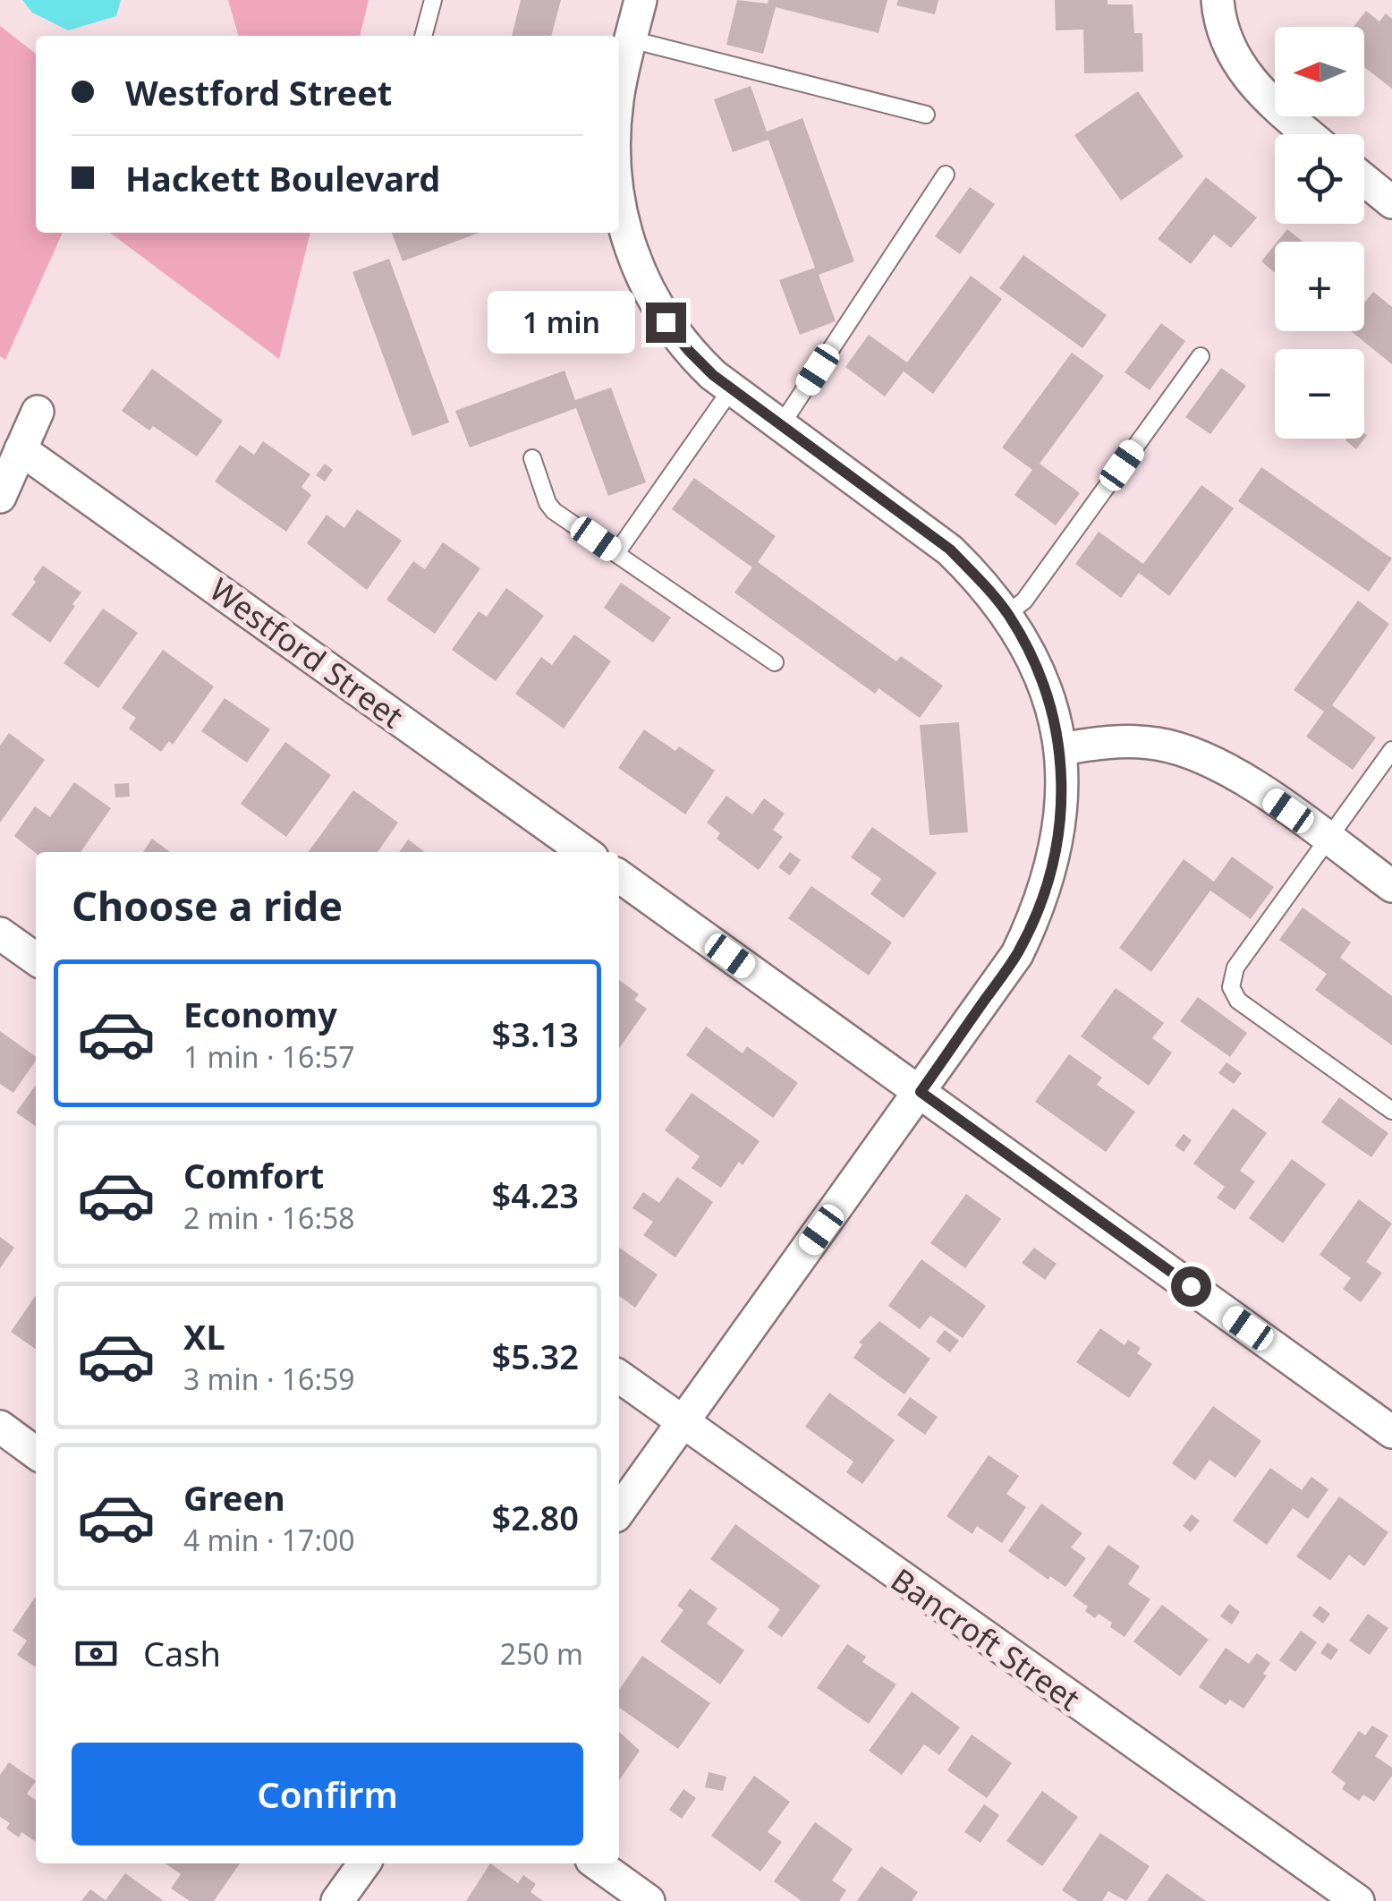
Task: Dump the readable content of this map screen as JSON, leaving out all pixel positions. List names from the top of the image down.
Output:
{
  "streets": {
    "street": ["Westford Street", "Bancroft Street"]
  },
  "north": "left",
  "page": {
    "map_buttons": ["+", "−"],
    "banner": ["Westford Street", "Hackett Boulevard"],
    "bubble": "1 min",
    "heading": "Choose a ride",
    "list": [
      {
        "name": "Economy",
        "note": "1 min · 16:57",
        "value": "$3.13"
      },
      {
        "name": "Comfort",
        "note": "2 min · 16:58",
        "value": "$4.23"
      },
      {
        "name": "XL",
        "note": "3 min · 16:59",
        "value": "$5.32"
      },
      {
        "name": "Green",
        "note": "4 min · 17:00",
        "value": "$2.80"
      }
    ],
    "pay": ["Cash", "250 m"],
    "buttons": "Confirm"
  }
}
